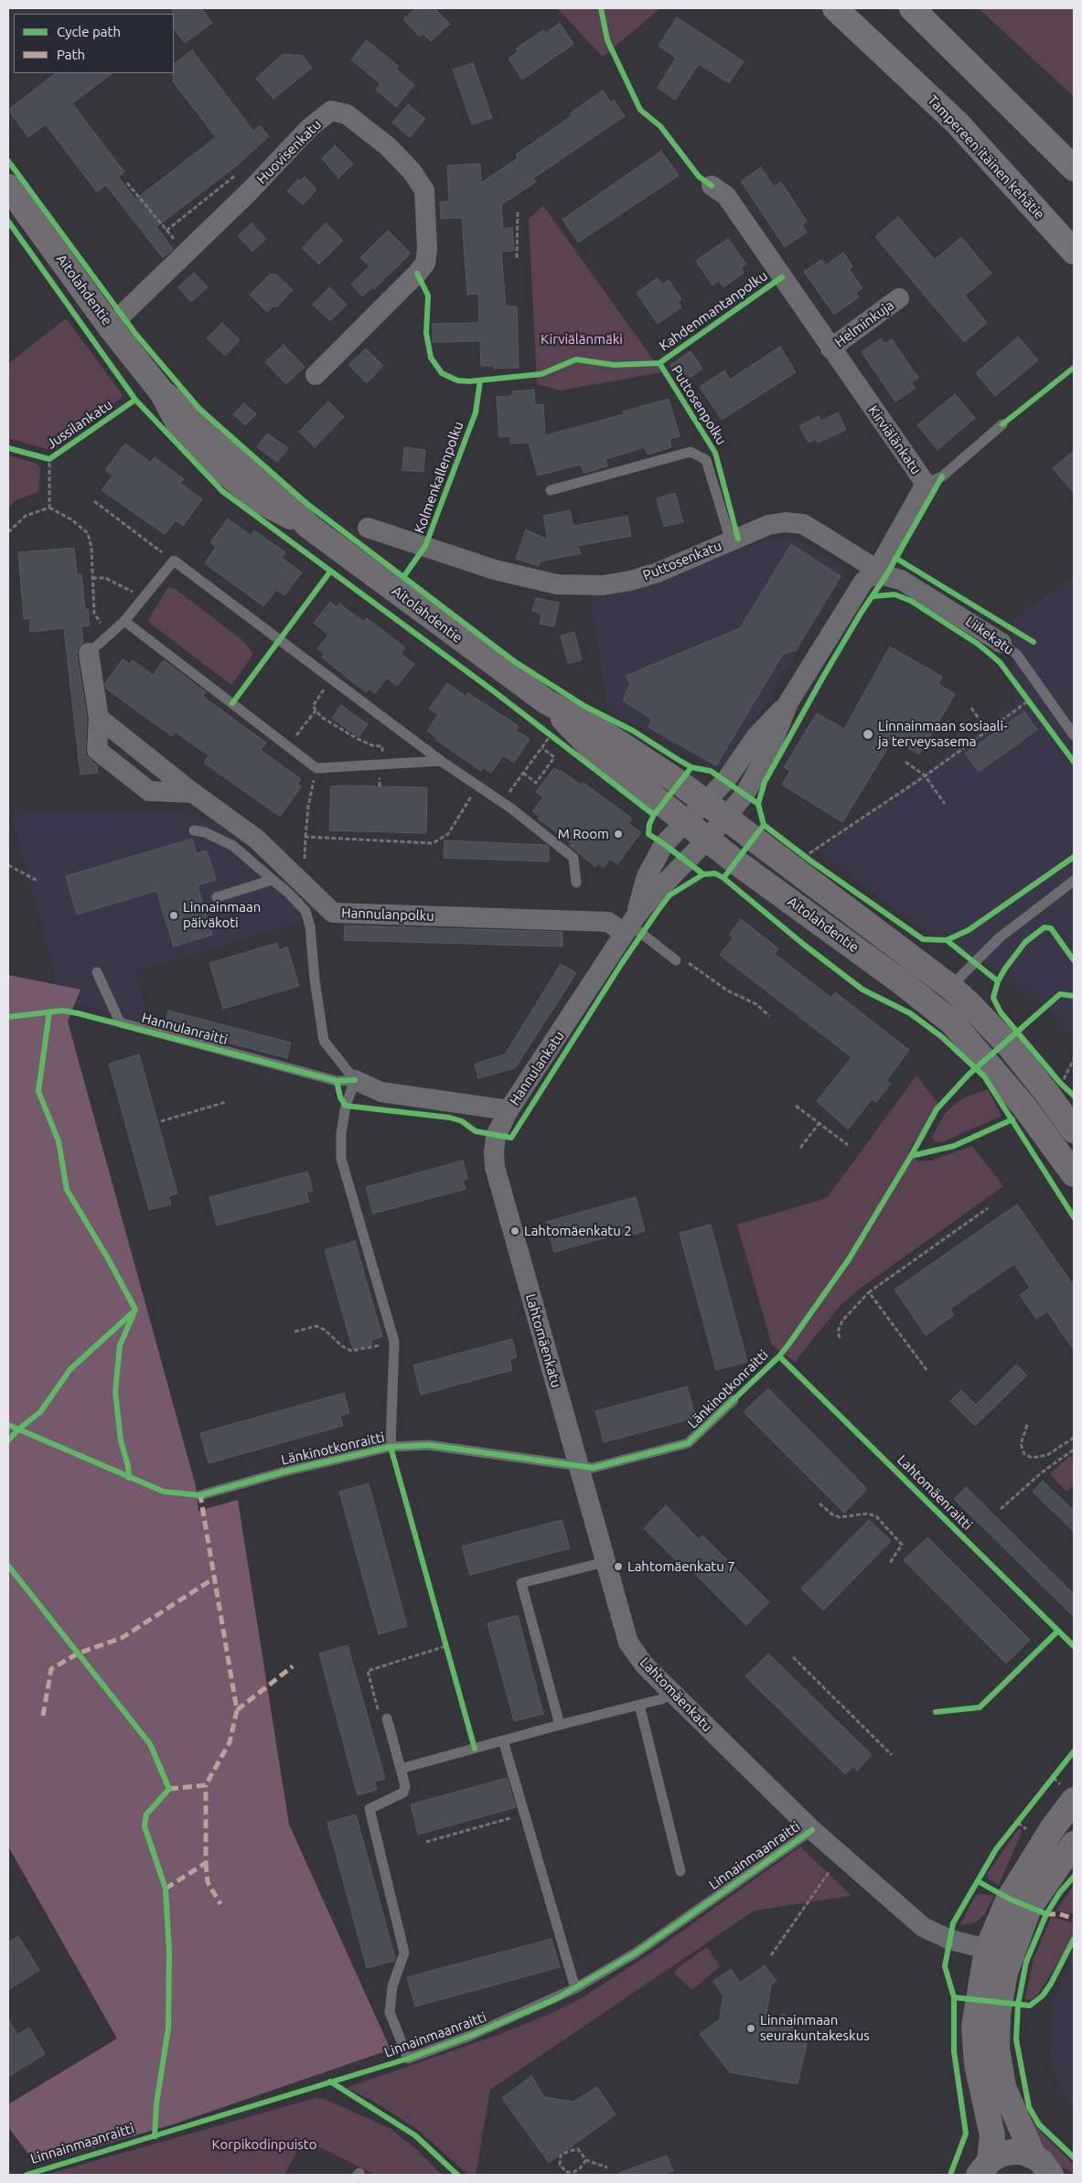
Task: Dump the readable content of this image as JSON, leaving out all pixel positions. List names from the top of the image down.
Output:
{
  "streets": {
    "highway": ["Tampereen itäinen kehätie"],
    "main road": ["Aitolahdentie"],
    "street": [
      "Huovisenkatu",
      "Helminkuja",
      "Kirviälänkatu",
      "Puttosenkatu",
      "Liikekatu",
      "Hannulanpolku",
      "Hannulankatu",
      "Lahtomäenkatu"
    ],
    "lane": [
      "Puttosenpolku",
      "Hannulanraitti",
      "Länkinotkonraitti",
      "Linnainmaanraitti"
    ],
    "cycle path": [
      "Kahdenmantanpolku",
      "Jussilankatu",
      "Kolmenkallenpolku",
      "Lahtomäenraitti"
    ]
  },
  "crossings": [
    ["Huovisenkatu", "Aitolahdentie"],
    ["Aitolahdentie", "Kirviälänkatu"],
    ["Aitolahdentie", "Hannulankatu"],
    ["Helminkuja", "Kirviälänkatu"],
    ["Puttosenpolku", "Puttosenkatu"],
    ["Kirviälänkatu", "Puttosenkatu"],
    ["Kirviälänkatu", "Liikekatu"],
    ["Kirviälänkatu", "Hannulankatu"],
    ["Puttosenkatu", "Liikekatu"],
    ["Hannulanpolku", "Hannulankatu"],
    ["Hannulanraitti", "Hannulankatu"],
    ["Hannulankatu", "Lahtomäenkatu"],
    ["Lahtomäenkatu", "Länkinotkonraitti"],
    ["Lahtomäenkatu", "Linnainmaanraitti"]
  ],
  "parks": ["Kirviälänmäki", "Korpikodinpuisto"],
  "places": [
    "Linnainmaan sosiaali- ja terveysasema",
    "M Room",
    "Linnainmaan päiväkoti",
    "Lahtomäenkatu 2",
    "Lahtomäenkatu 7",
    "Linnainmaan seurakuntakeskus"
  ],
  "legend": ["Cycle path", "Path"]
}
